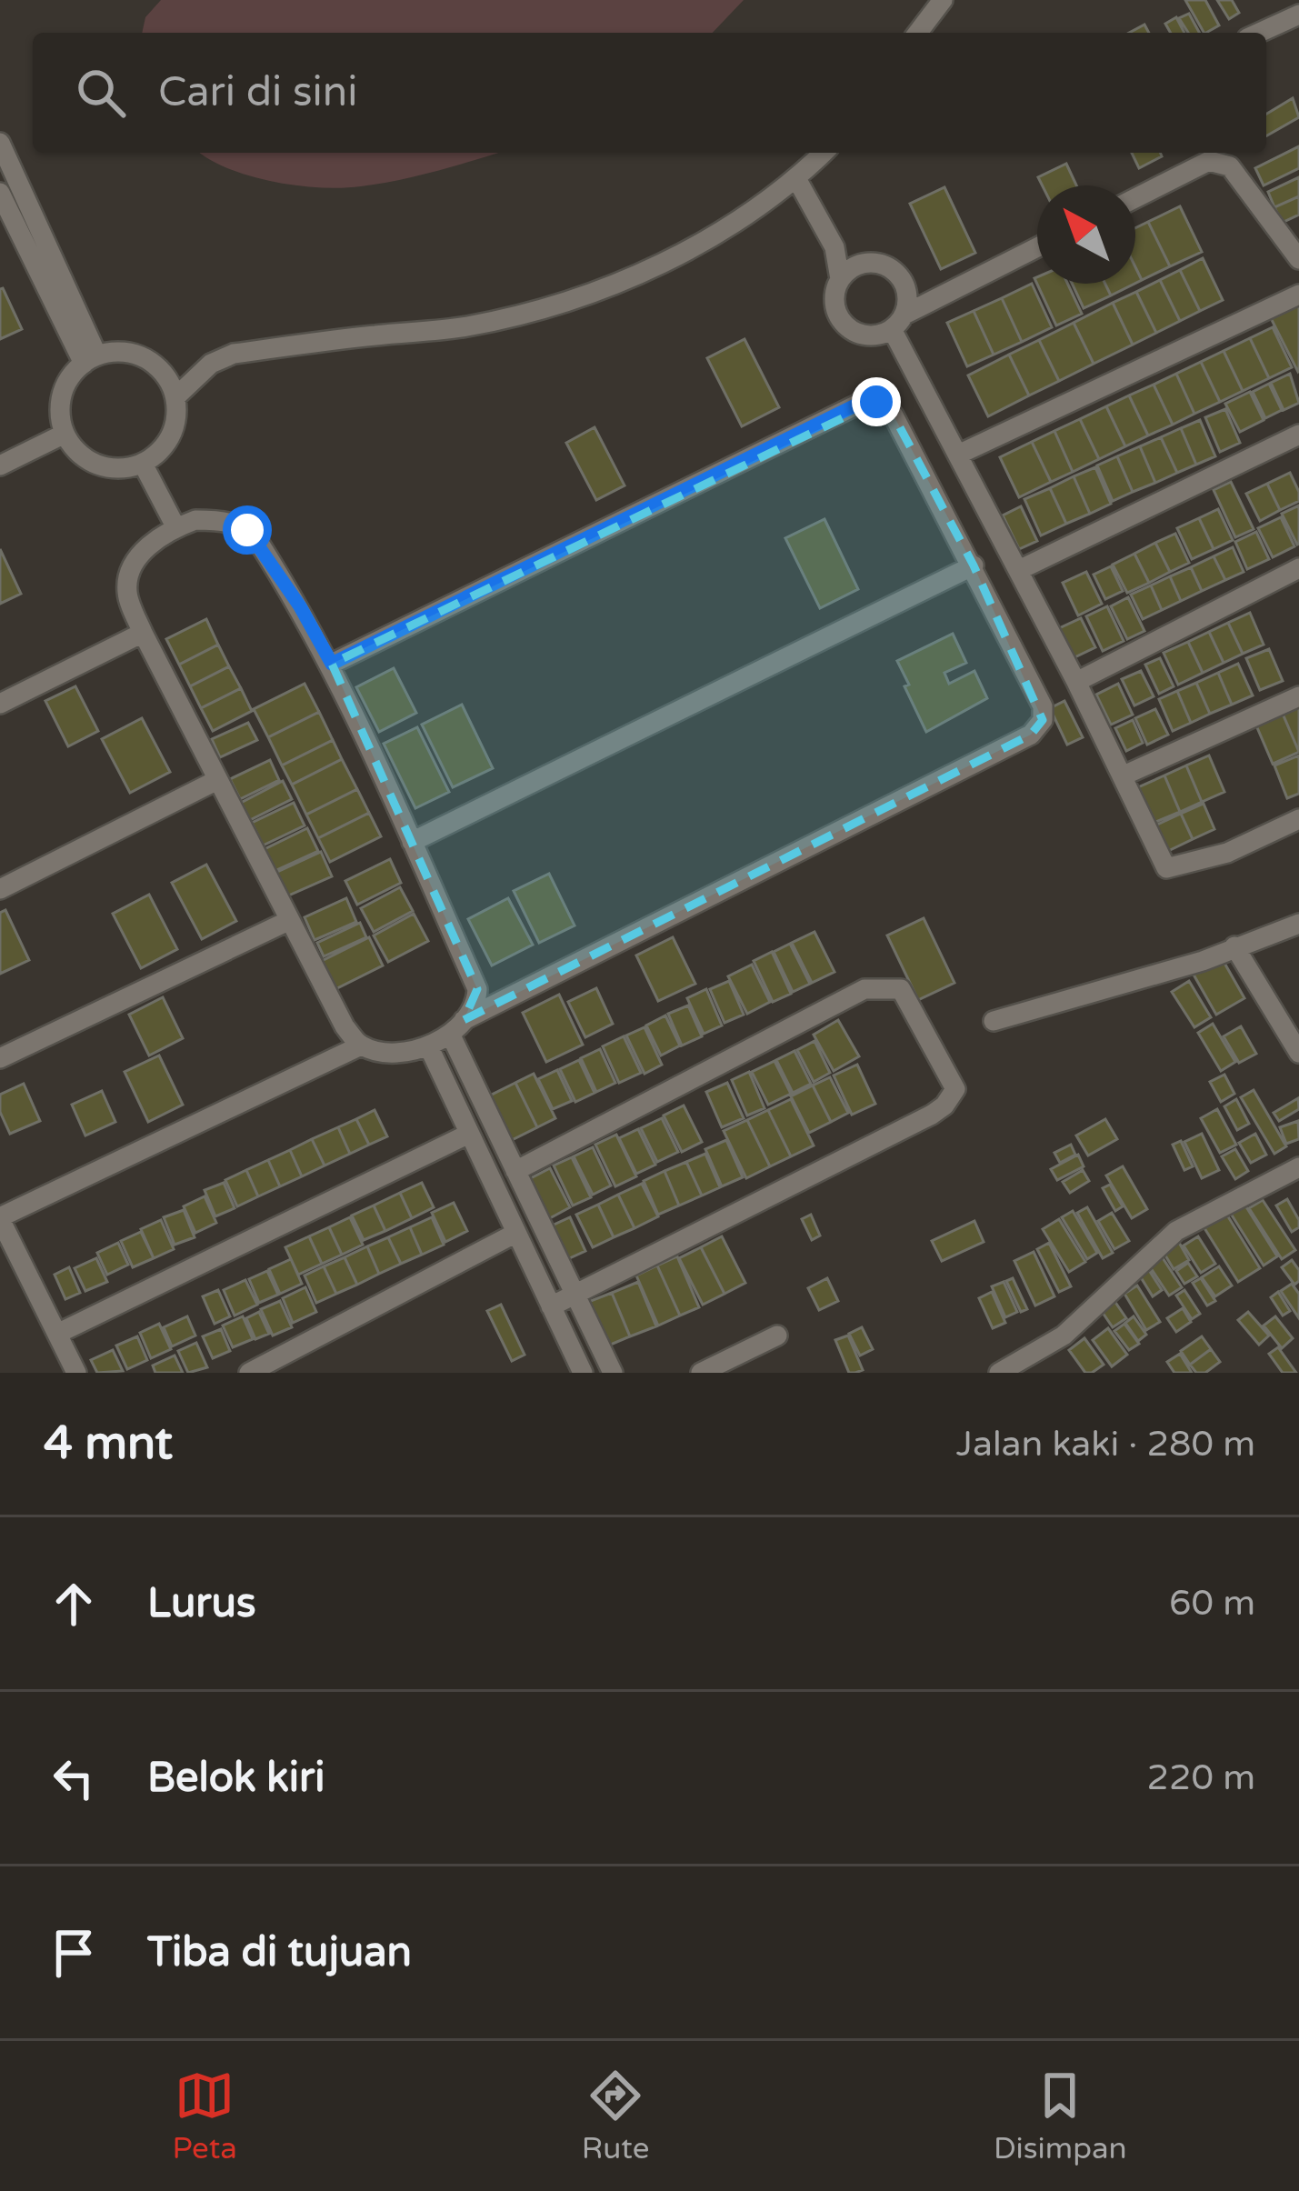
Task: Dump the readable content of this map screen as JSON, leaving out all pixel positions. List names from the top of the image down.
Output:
{
  "north": "top left",
  "page": {
    "search": "Cari di sini",
    "heading": ["4 mnt", "Jalan kaki · 280 m"],
    "list": [
      ["Lurus", "60 m"],
      ["Belok kiri", "220 m"],
      "Tiba di tujuan"
    ],
    "nav": ["Peta", "Rute", "Disimpan"]
  }
}
